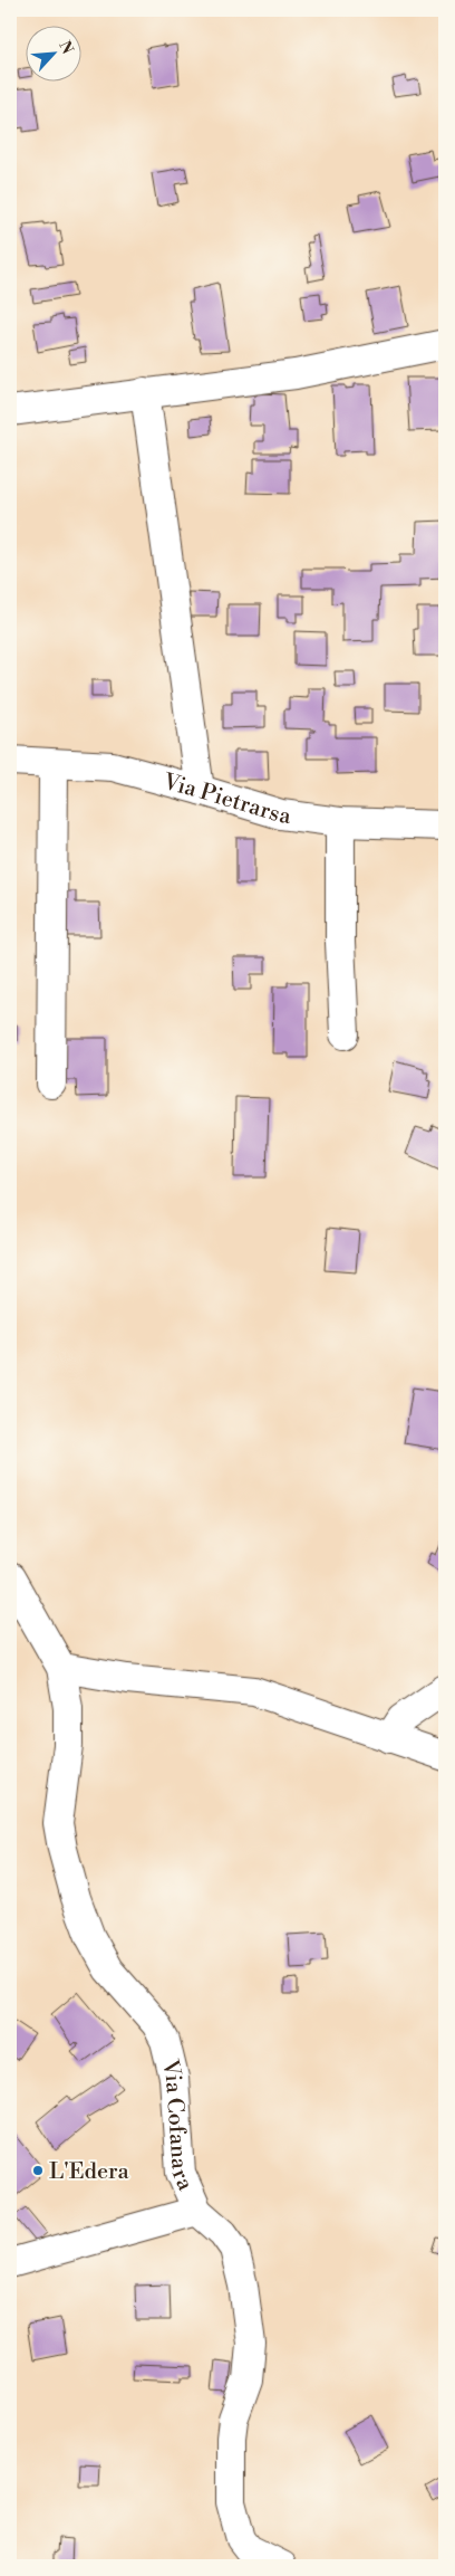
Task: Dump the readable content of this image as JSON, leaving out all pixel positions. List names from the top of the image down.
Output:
{
  "streets": {
    "street": ["Via Pietrarsa", "Via Cofanara"]
  },
  "places": ["L'Edera"],
  "north": "top right"
}
